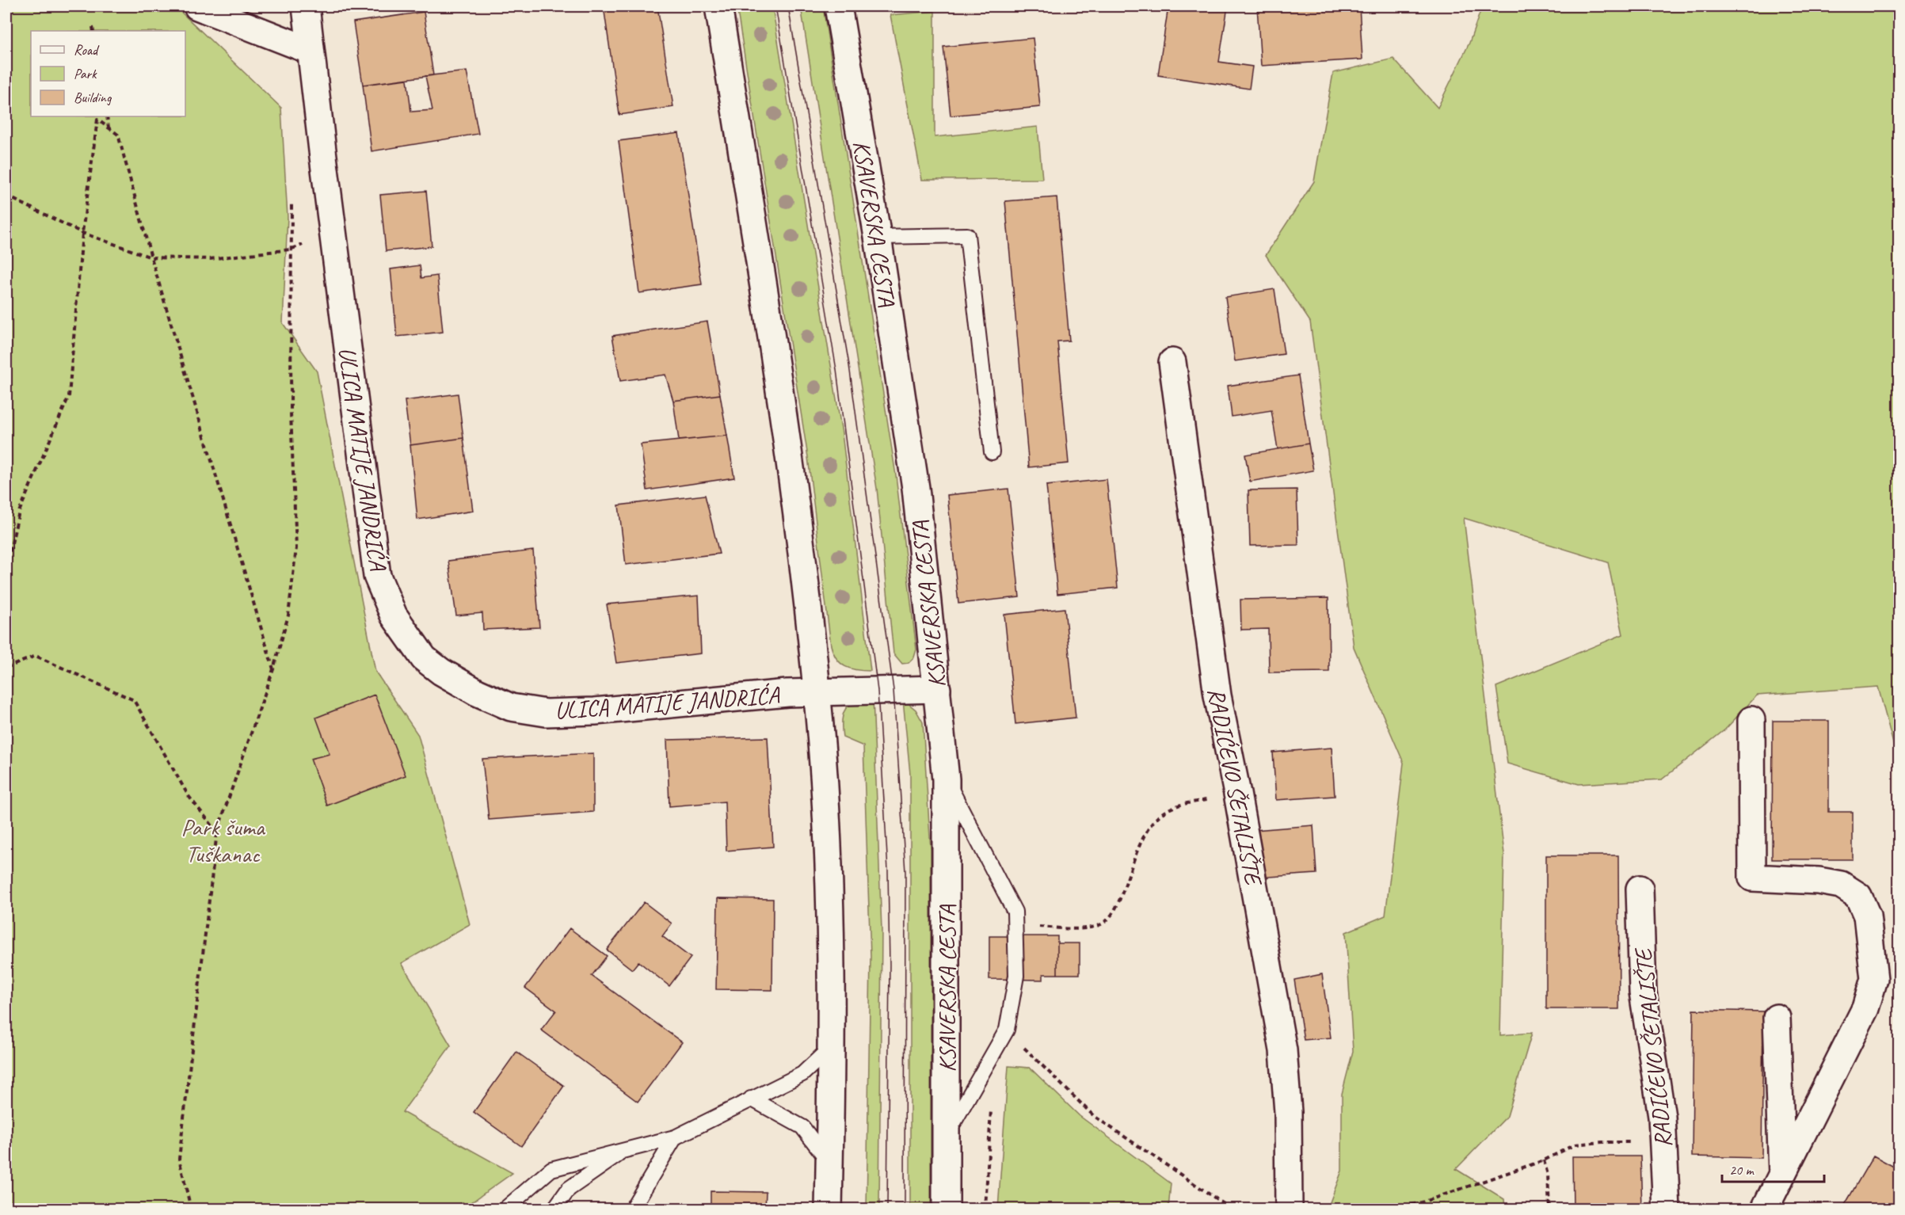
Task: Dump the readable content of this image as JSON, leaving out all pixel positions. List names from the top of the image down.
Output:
{
  "streets": {
    "street": ["KSAVERSKA CESTA", "ULICA MATIJE JANDRIĆA", "RADIĆEVO ŠETALIŠTE"]
  },
  "crossings": [
    ["KSAVERSKA CESTA", "ULICA MATIJE JANDRIĆA"]
  ],
  "parks": ["Park šuma Tuškanac"],
  "legend": ["Road", "Park", "Building"],
  "scale_bar": "20 m"
}
